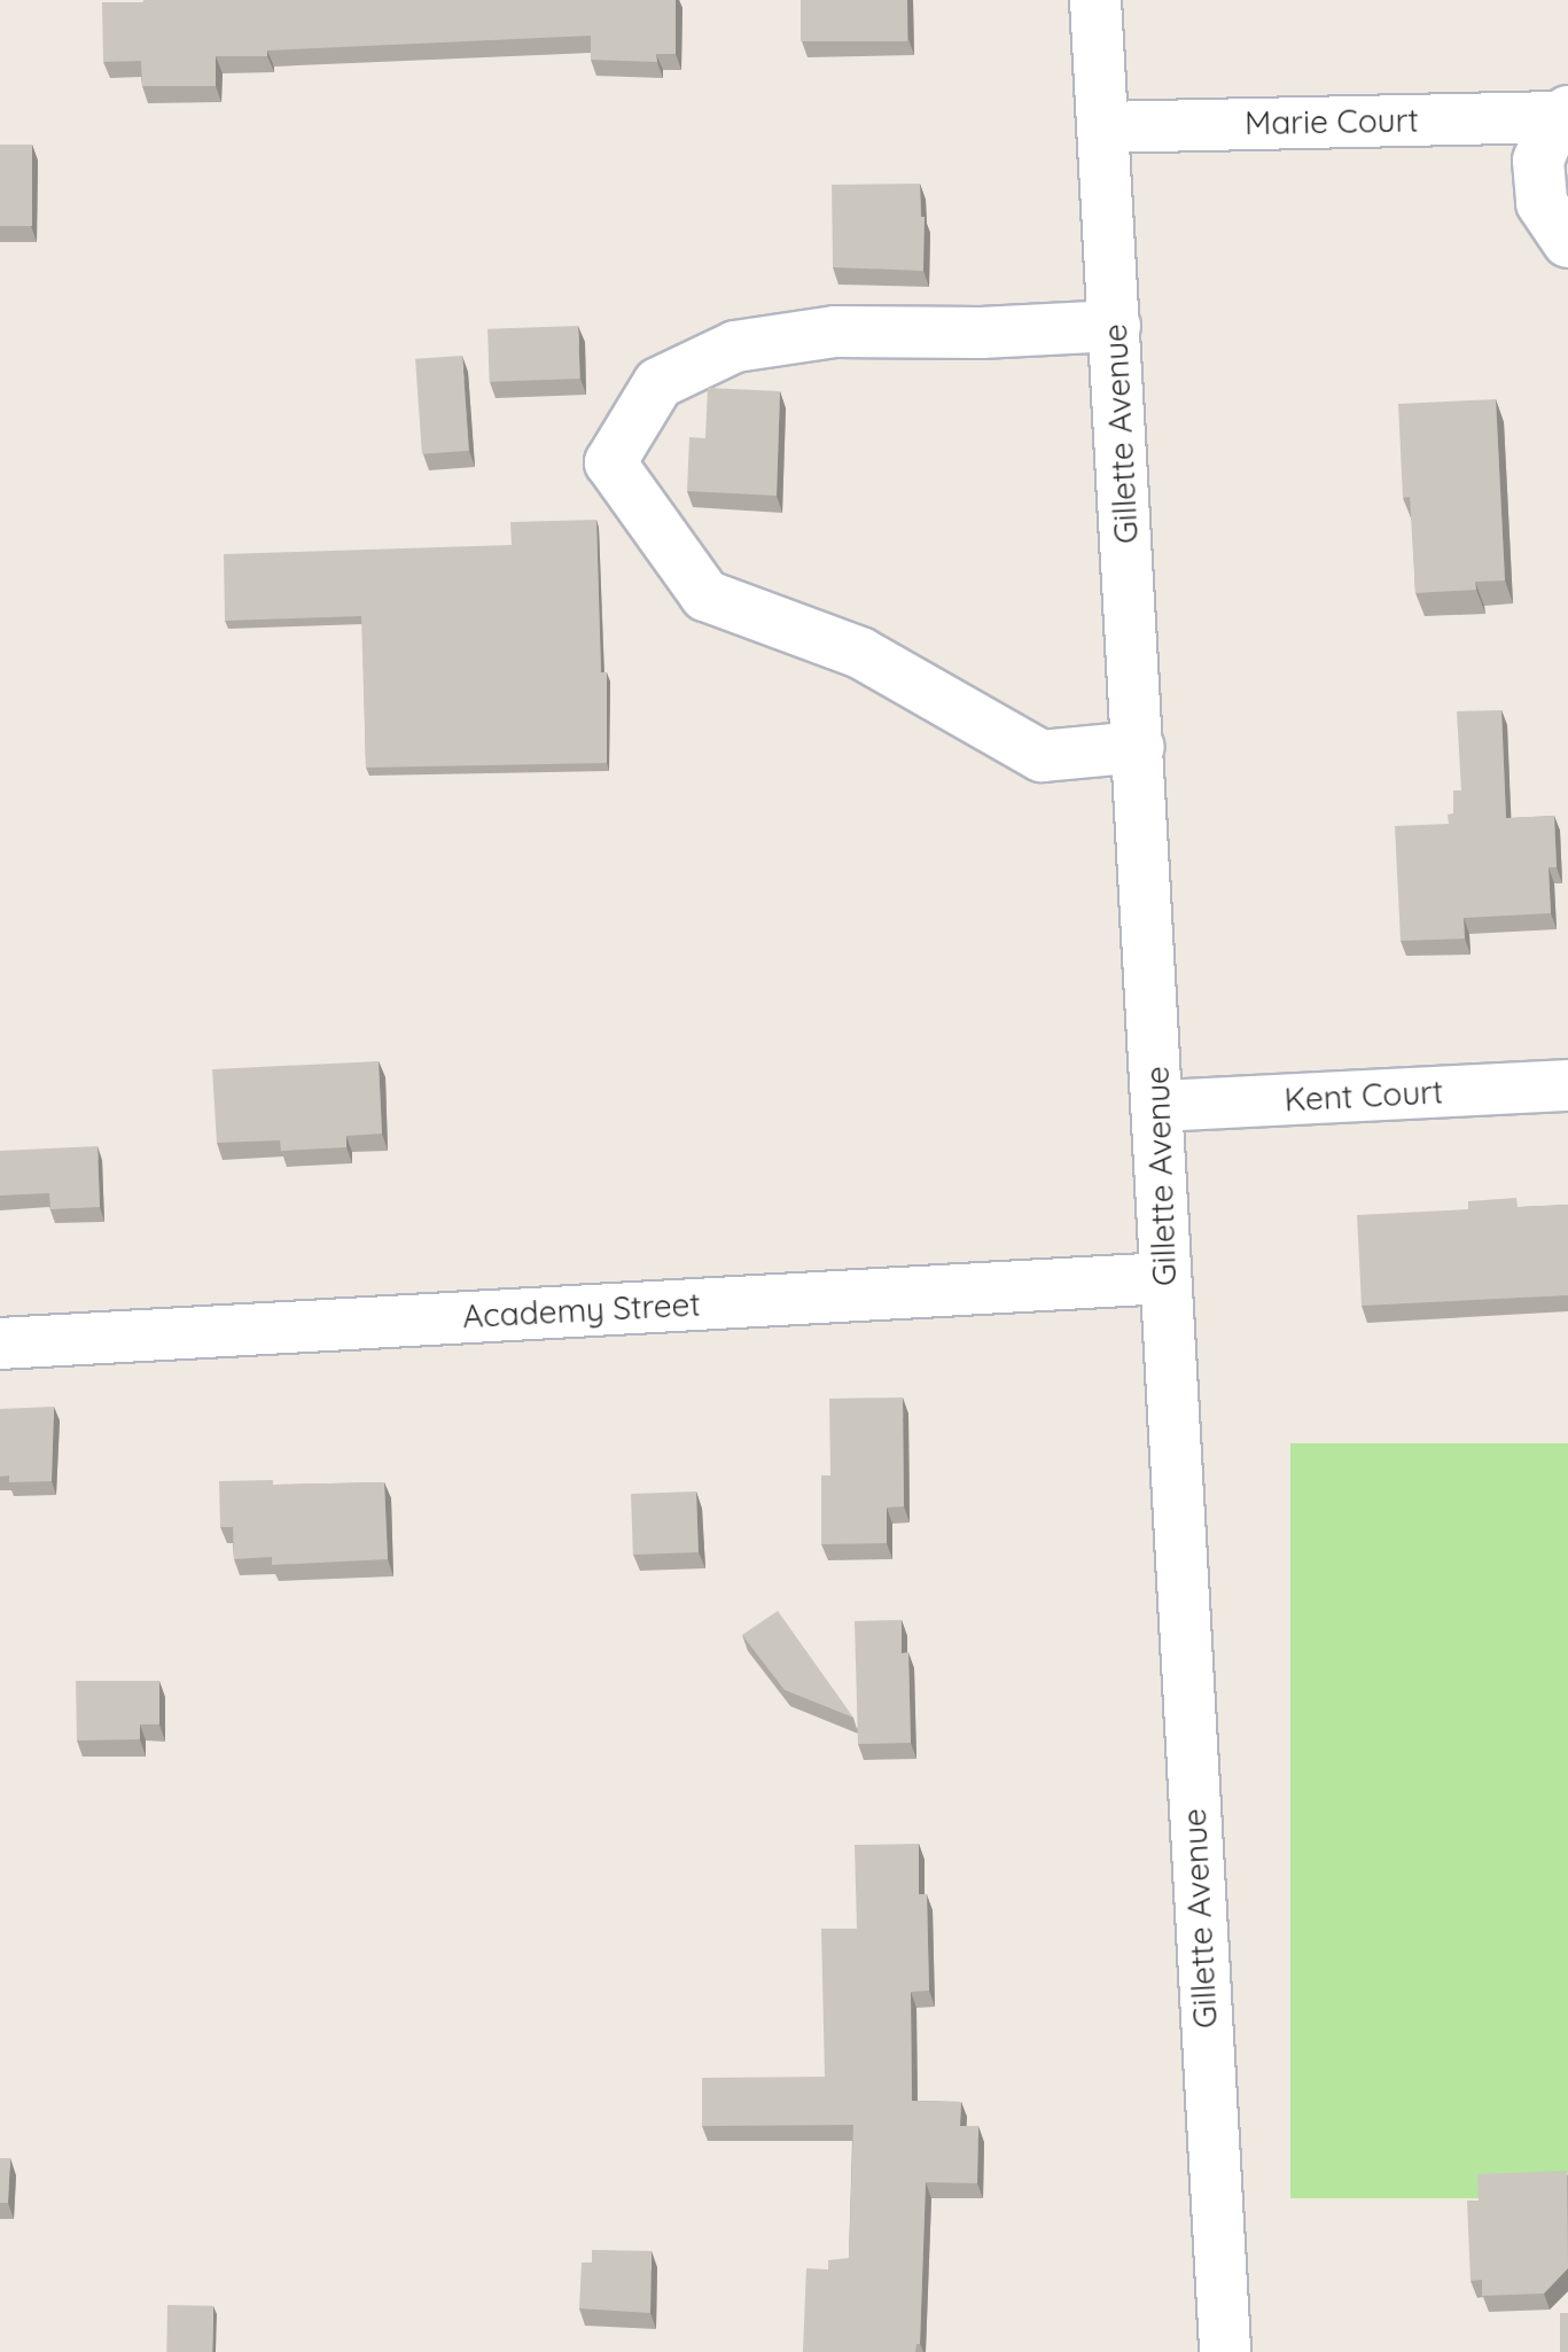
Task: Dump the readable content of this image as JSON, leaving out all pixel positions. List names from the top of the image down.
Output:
{
  "streets": {
    "street": [
      "Marie Court",
      "Gillette Avenue",
      "Kent Court",
      "Academy Street"
    ]
  },
  "crossings": [
    ["Marie Court", "Gillette Avenue"],
    ["Gillette Avenue", "Kent Court"],
    ["Gillette Avenue", "Academy Street"]
  ]
}
